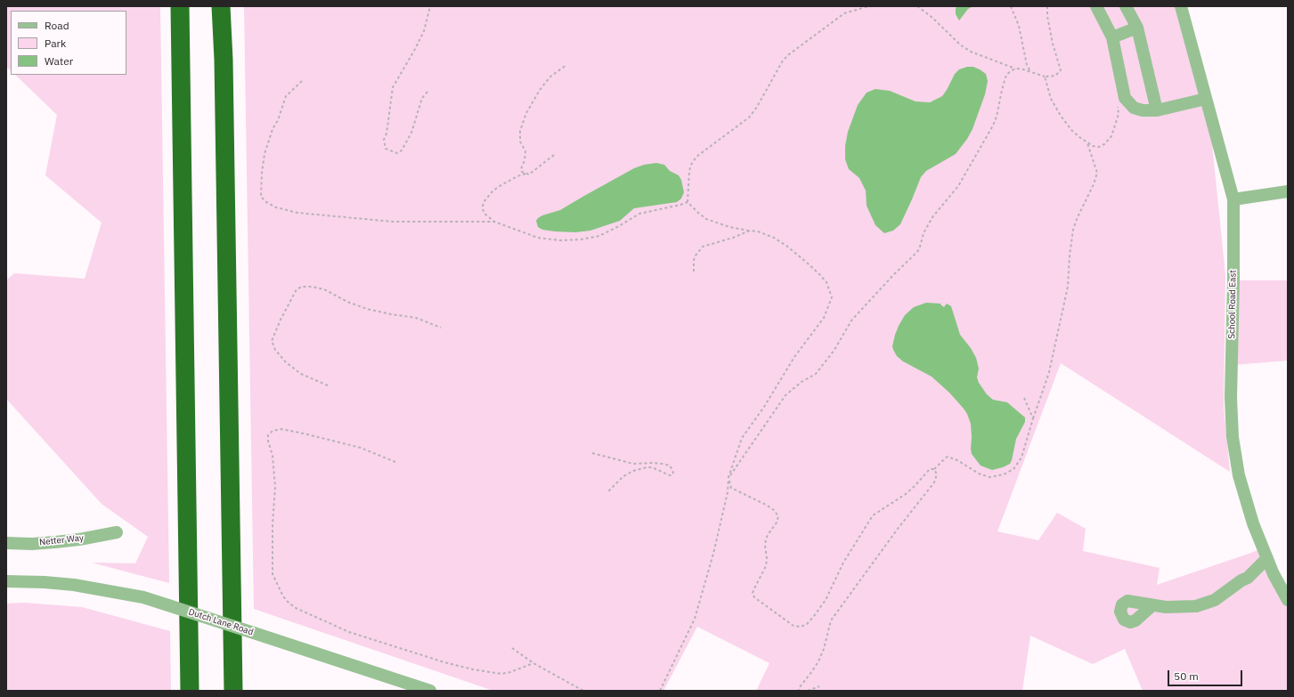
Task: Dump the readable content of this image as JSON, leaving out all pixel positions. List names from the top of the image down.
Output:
{
  "streets": {
    "street": ["School Road East", "Netter Way", "Dutch Lane Road"]
  },
  "legend": ["Road", "Park", "Water"],
  "scale_bar": "50 m"
}
